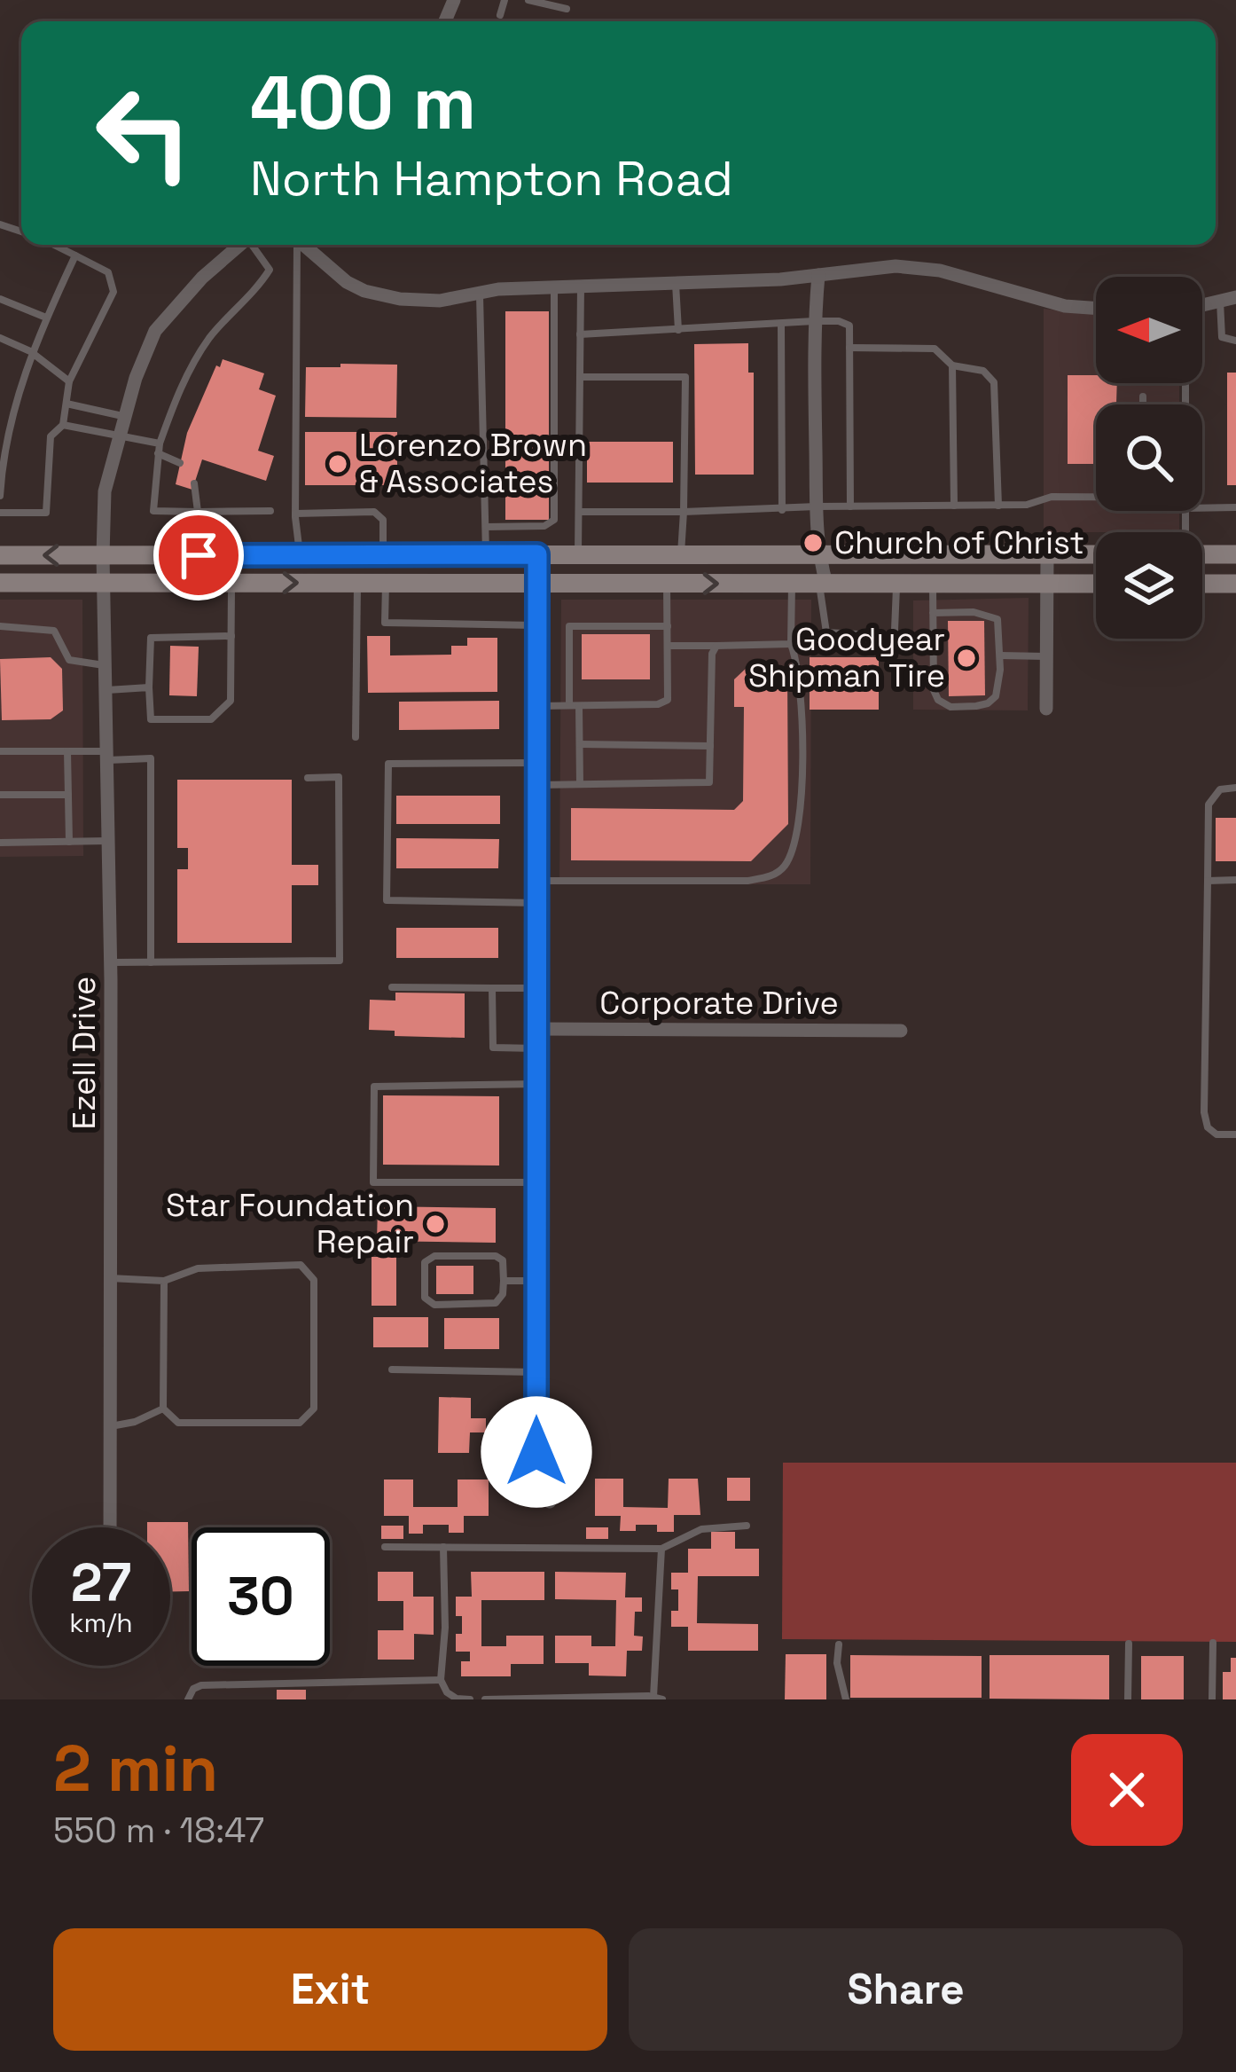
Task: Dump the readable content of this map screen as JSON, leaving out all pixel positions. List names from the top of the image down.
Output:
{
  "streets": {
    "street": ["Corporate Drive", "Ezell Drive"]
  },
  "places": [
    "Lorenzo Brown & Associates",
    "Church of Christ",
    "Goodyear Shipman Tire",
    "Star Foundation Repair"
  ],
  "north": "left",
  "page": {
    "turn": ["400 m", "North Hampton Road"],
    "speed": "27 km/h",
    "limit": "30",
    "heading": ["2 min", "550 m · 18:47"],
    "buttons": ["Exit", "Share"]
  }
}
